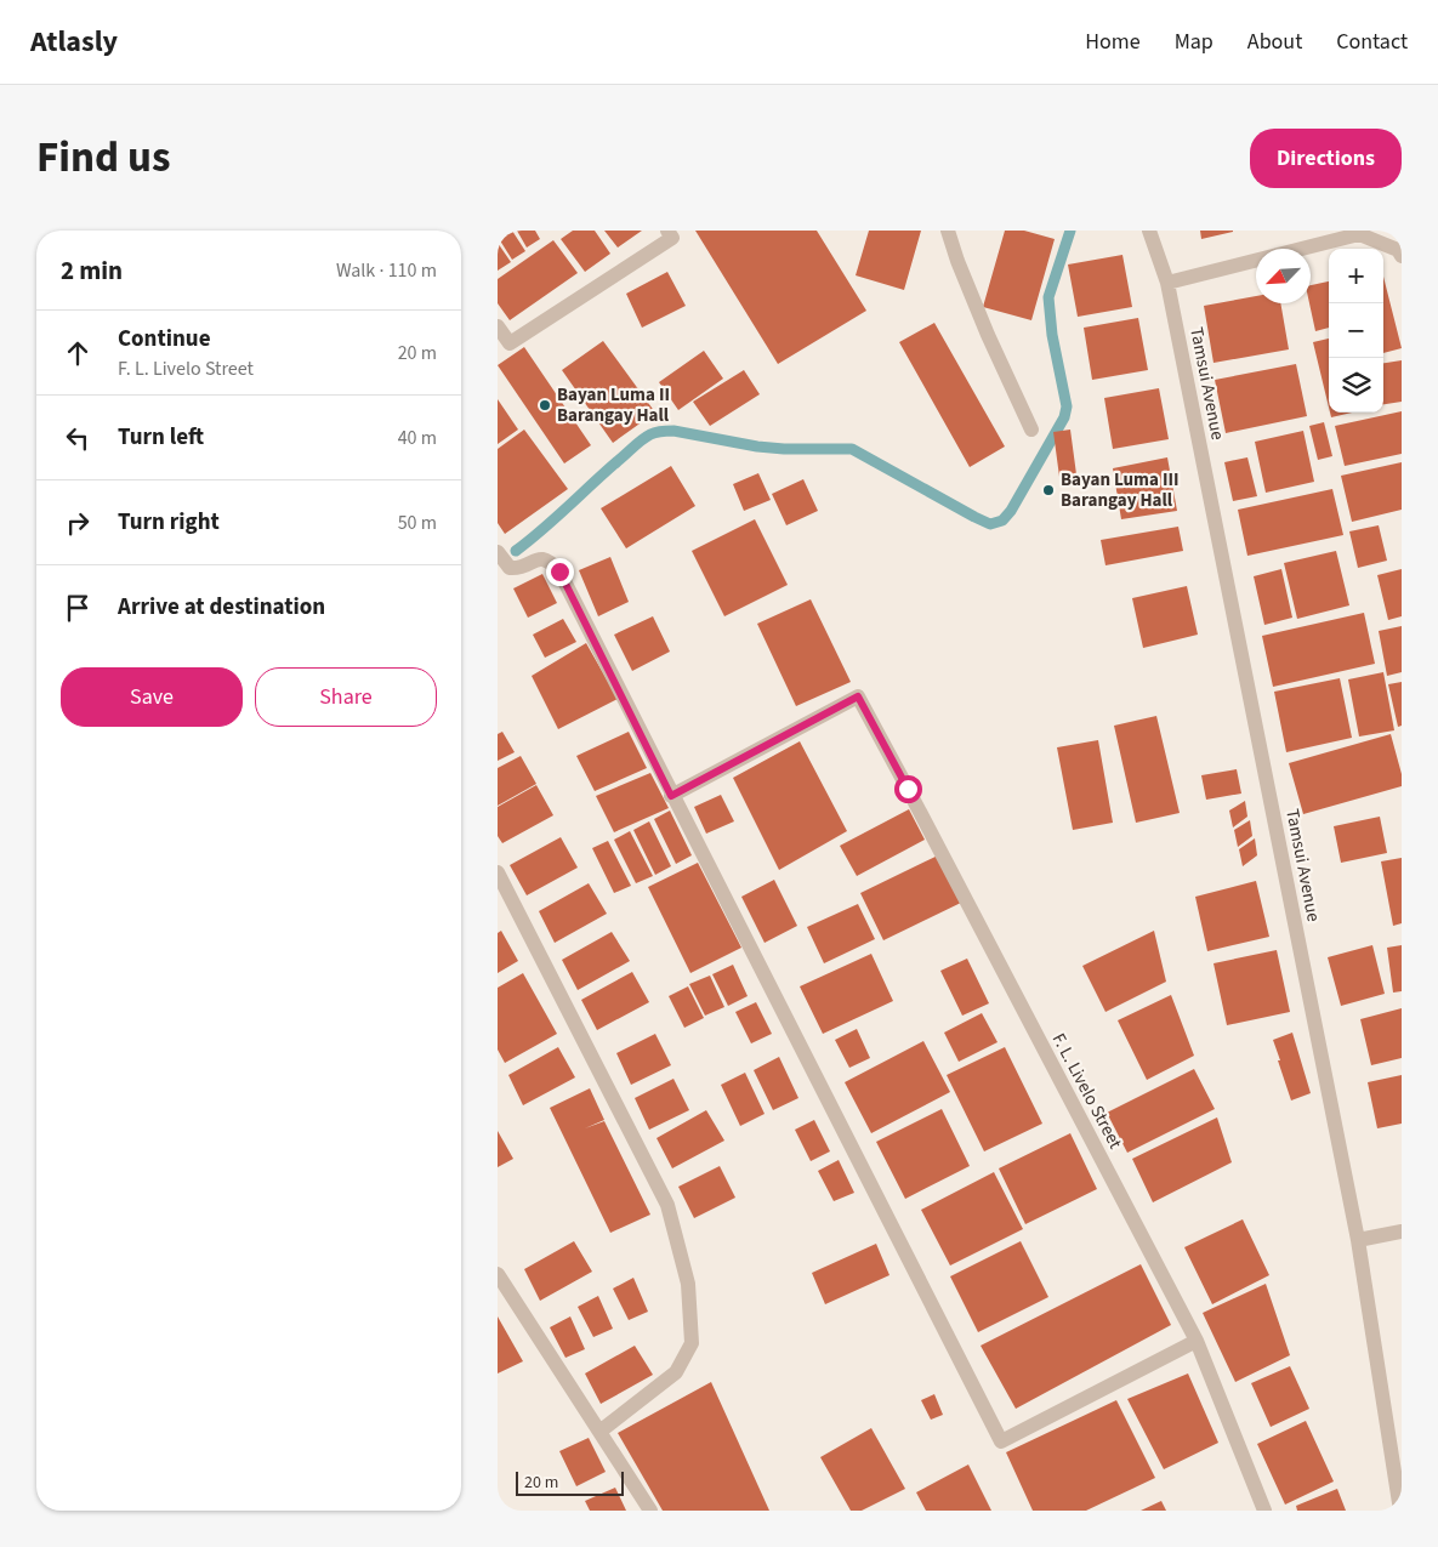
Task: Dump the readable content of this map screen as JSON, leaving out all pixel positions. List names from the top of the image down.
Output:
{
  "streets": {
    "street": ["Tamsui Avenue", "F. L. Livelo Street"]
  },
  "places": ["Bayan Luma II Barangay Hall", "Bayan Luma III Barangay Hall"],
  "scale_bar": "20 m",
  "north": "bottom left",
  "page": {
    "header": "Atlasly",
    "nav": [
      "Home",
      "Map",
      "About",
      "Contact"
    ],
    "title": "Find us",
    "buttons": [
      "Directions",
      ["Save", "Share"]
    ],
    "heading": ["2 min", "Walk · 110 m"],
    "map_buttons": ["+", "−"],
    "list": [
      ["Continue", "F. L. Livelo Street", "20 m"],
      ["Turn left", "40 m"],
      ["Turn right", "50 m"],
      "Arrive at destination"
    ],
    "scale": "20 m"
  }
}
